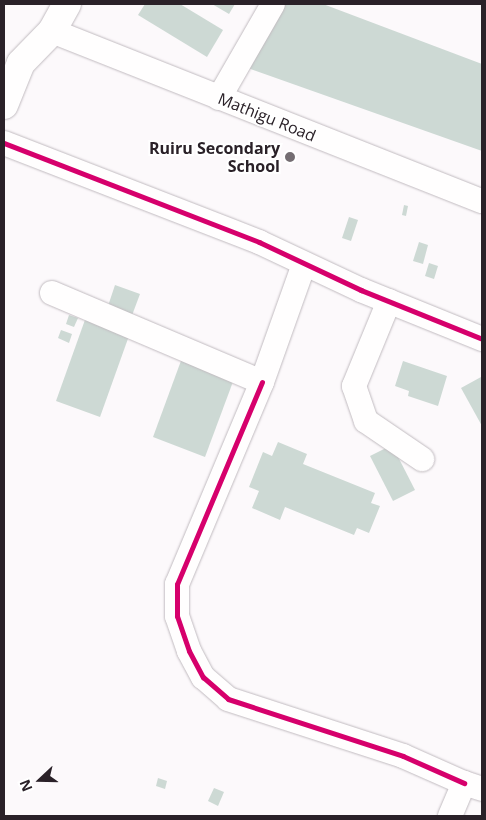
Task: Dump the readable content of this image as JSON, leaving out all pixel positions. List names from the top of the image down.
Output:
{
  "streets": {
    "street": ["Mathigu Road"]
  },
  "places": ["Ruiru Secondary School"],
  "north": "left"
}
